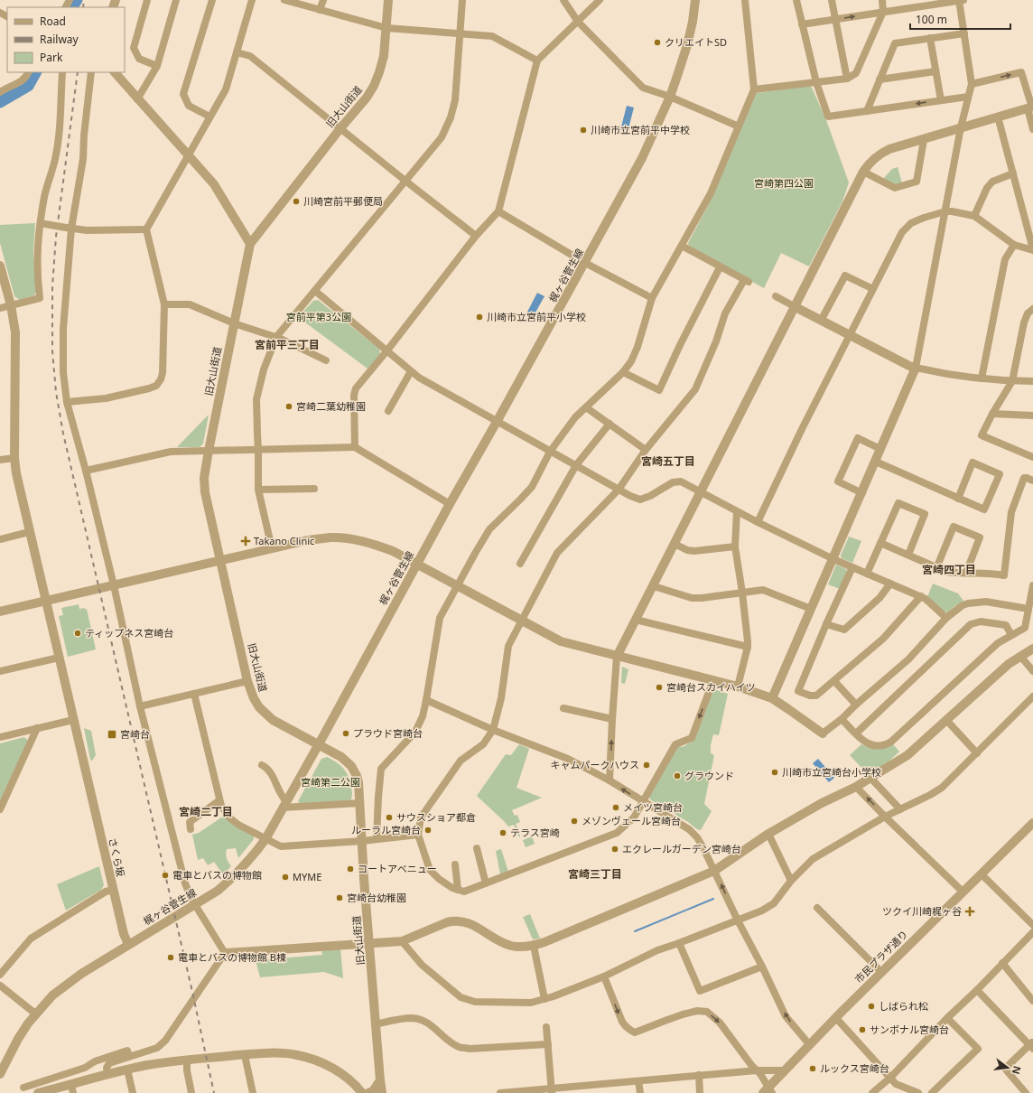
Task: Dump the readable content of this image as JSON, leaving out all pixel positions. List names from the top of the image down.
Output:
{
  "streets": {
    "street": [
      "旧大山街道",
      "梶ヶ谷菅生線",
      "さくら坂",
      "市民プラザ通り"
    ]
  },
  "crossings": [
    ["旧大山街道", "梶ヶ谷菅生線"],
    ["梶ヶ谷菅生線", "さくら坂"]
  ],
  "districts": [
    "宮前平三丁目",
    "宮崎五丁目",
    "宮崎四丁目",
    "宮崎二丁目",
    "宮崎三丁目"
  ],
  "parks": ["宮崎第四公園", "宮前平第3公園", "宮崎第二公園"],
  "places": {
    "other": [
      "クリエイトSD",
      "川崎市立宮前平中学校",
      "川崎宮前平郵便局",
      "川崎市立宮前平小学校",
      "宮崎二葉幼稚園",
      "ティップネス宮崎台",
      "宮崎台スカイハイツ",
      "プラウド宮崎台",
      "キャムパークハウス",
      "川崎市立宮崎台小学校",
      "グラウンド",
      "メイツ宮崎台",
      "サウスショア都倉",
      "メゾンヴェール宮崎台",
      "ルーラル宮崎台",
      "テラス宮崎",
      "エクレールガーデン宮崎台",
      "コートアベニュー",
      "電車とバスの博物館",
      "MYME",
      "宮崎台幼稚園",
      "電車とバスの博物館 B棟",
      "しばられ松",
      "サンボナル宮崎台",
      "ルックス宮崎台"
    ],
    "health": ["Takano Clinic", "ツクイ川崎梶ヶ谷"],
    "transit": ["宮崎台"]
  },
  "legend": ["Road", "Railway", "Park"],
  "scale_bar": "100 m",
  "north": "right"
}
